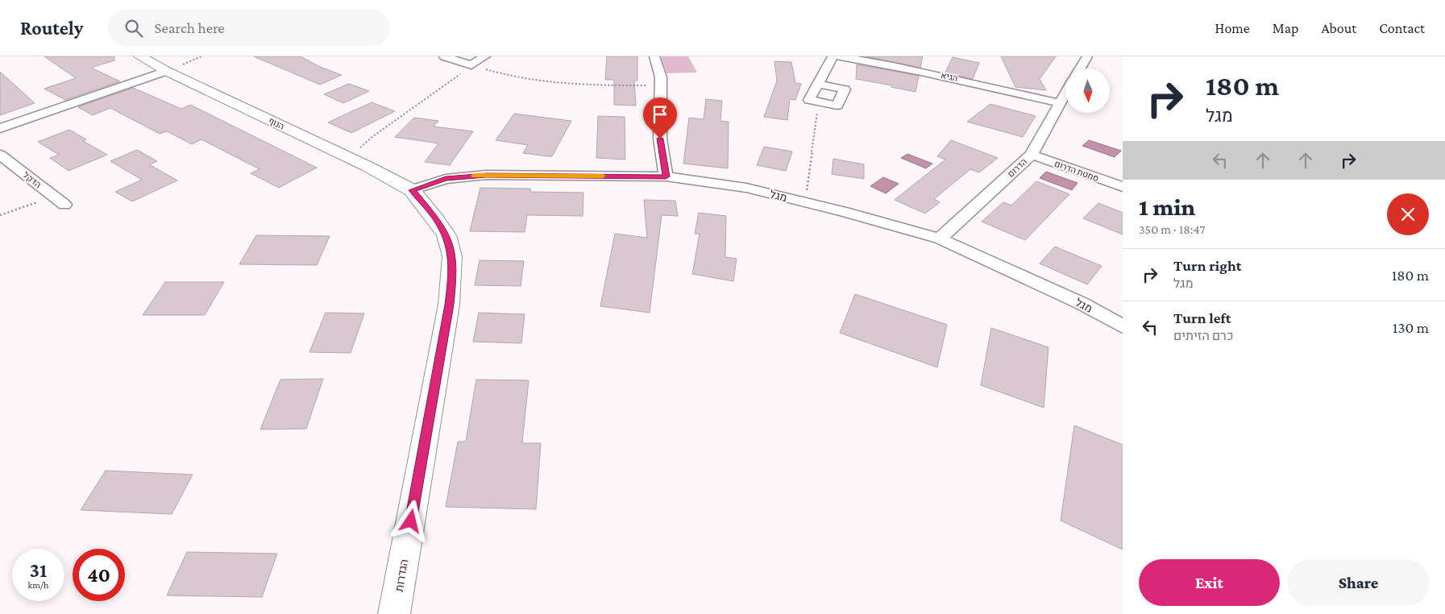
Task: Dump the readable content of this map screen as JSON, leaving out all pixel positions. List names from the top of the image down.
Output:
{
  "streets": {
    "street": [
      "הגיא",
      "הנוף",
      "הדרום",
      "סמטת הדרום",
      "הדקל",
      "מגל",
      "הגדרות"
    ]
  },
  "crossings": [
    ["הגיא", "הדרום"],
    ["הנוף", "מגל"],
    ["הנוף", "הגדרות"],
    ["הדרום", "סמטת הדרום"],
    ["הדרום", "מגל"],
    ["מגל", "הגדרות"]
  ],
  "north": "bottom",
  "page": {
    "header": "Routely",
    "search": "Search here",
    "nav": [
      "Home",
      "Map",
      "About",
      "Contact"
    ],
    "turn": ["180 m", "מגל"],
    "heading": ["1 min", "350 m · 18:47"],
    "list": [
      {
        "name": "Turn right",
        "note": "מגל",
        "value": "180 m"
      },
      {
        "name": "Turn left",
        "note": "כרם הזיתים",
        "value": "130 m"
      }
    ],
    "speed": "31 km/h",
    "limit": "40",
    "buttons": ["Exit", "Share"]
  }
}
